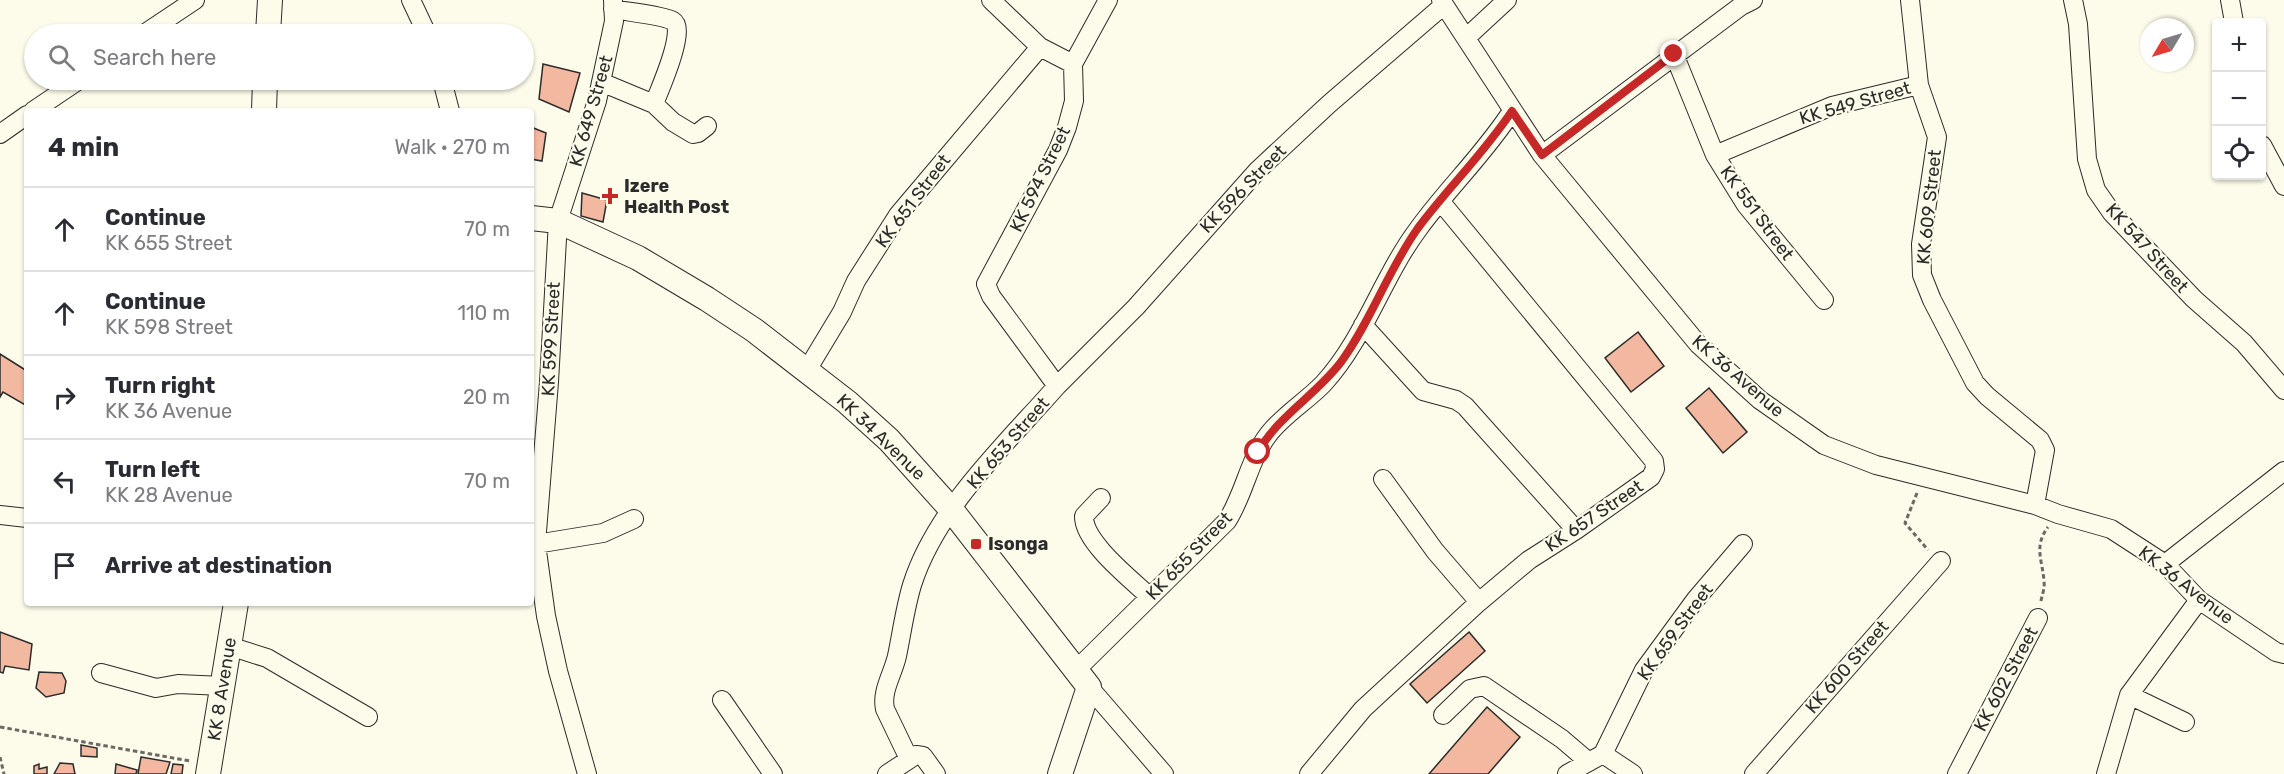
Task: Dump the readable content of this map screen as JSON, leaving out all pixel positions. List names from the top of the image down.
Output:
{
  "streets": {
    "main road": ["KK 34 Avenue", "KK 8 Avenue"],
    "street": [
      "KK 549 Street",
      "KK 649 Street",
      "KK 594 Street",
      "KK 596 Street",
      "KK 651 Street",
      "KK 609 Street",
      "KK 551 Street",
      "KK 547 Street",
      "KK 599 Street",
      "KK 36 Avenue",
      "KK 653 Street",
      "KK 657 Street",
      "KK 655 Street",
      "KK 659 Street",
      "KK 600 Street",
      "KK 602 Street"
    ]
  },
  "crossings": [
    ["KK 549 Street", "KK 609 Street"],
    ["KK 549 Street", "KK 551 Street"],
    ["KK 649 Street", "KK 599 Street"],
    ["KK 649 Street", "KK 34 Avenue"],
    ["KK 594 Street", "KK 653 Street"],
    ["KK 596 Street", "KK 36 Avenue"],
    ["KK 596 Street", "KK 653 Street"],
    ["KK 651 Street", "KK 34 Avenue"],
    ["KK 609 Street", "KK 36 Avenue"],
    ["KK 599 Street", "KK 34 Avenue"],
    ["KK 36 Avenue", "KK 655 Street"],
    ["KK 36 Avenue", "KK 602 Street"],
    ["KK 34 Avenue", "KK 653 Street"],
    ["KK 34 Avenue", "KK 655 Street"],
    ["KK 657 Street", "KK 655 Street"]
  ],
  "places": {
    "health": ["Izere Health Post"],
    "transit": ["Isonga"]
  },
  "north": "bottom left",
  "page": {
    "map_buttons": ["+", "−"],
    "search": "Search here",
    "heading": ["4 min", "Walk · 270 m"],
    "list": [
      ["Continue", "KK 655 Street", "70 m"],
      ["Continue", "KK 598 Street", "110 m"],
      ["Turn right", "KK 36 Avenue", "20 m"],
      ["Turn left", "KK 28 Avenue", "70 m"],
      "Arrive at destination"
    ]
  }
}
